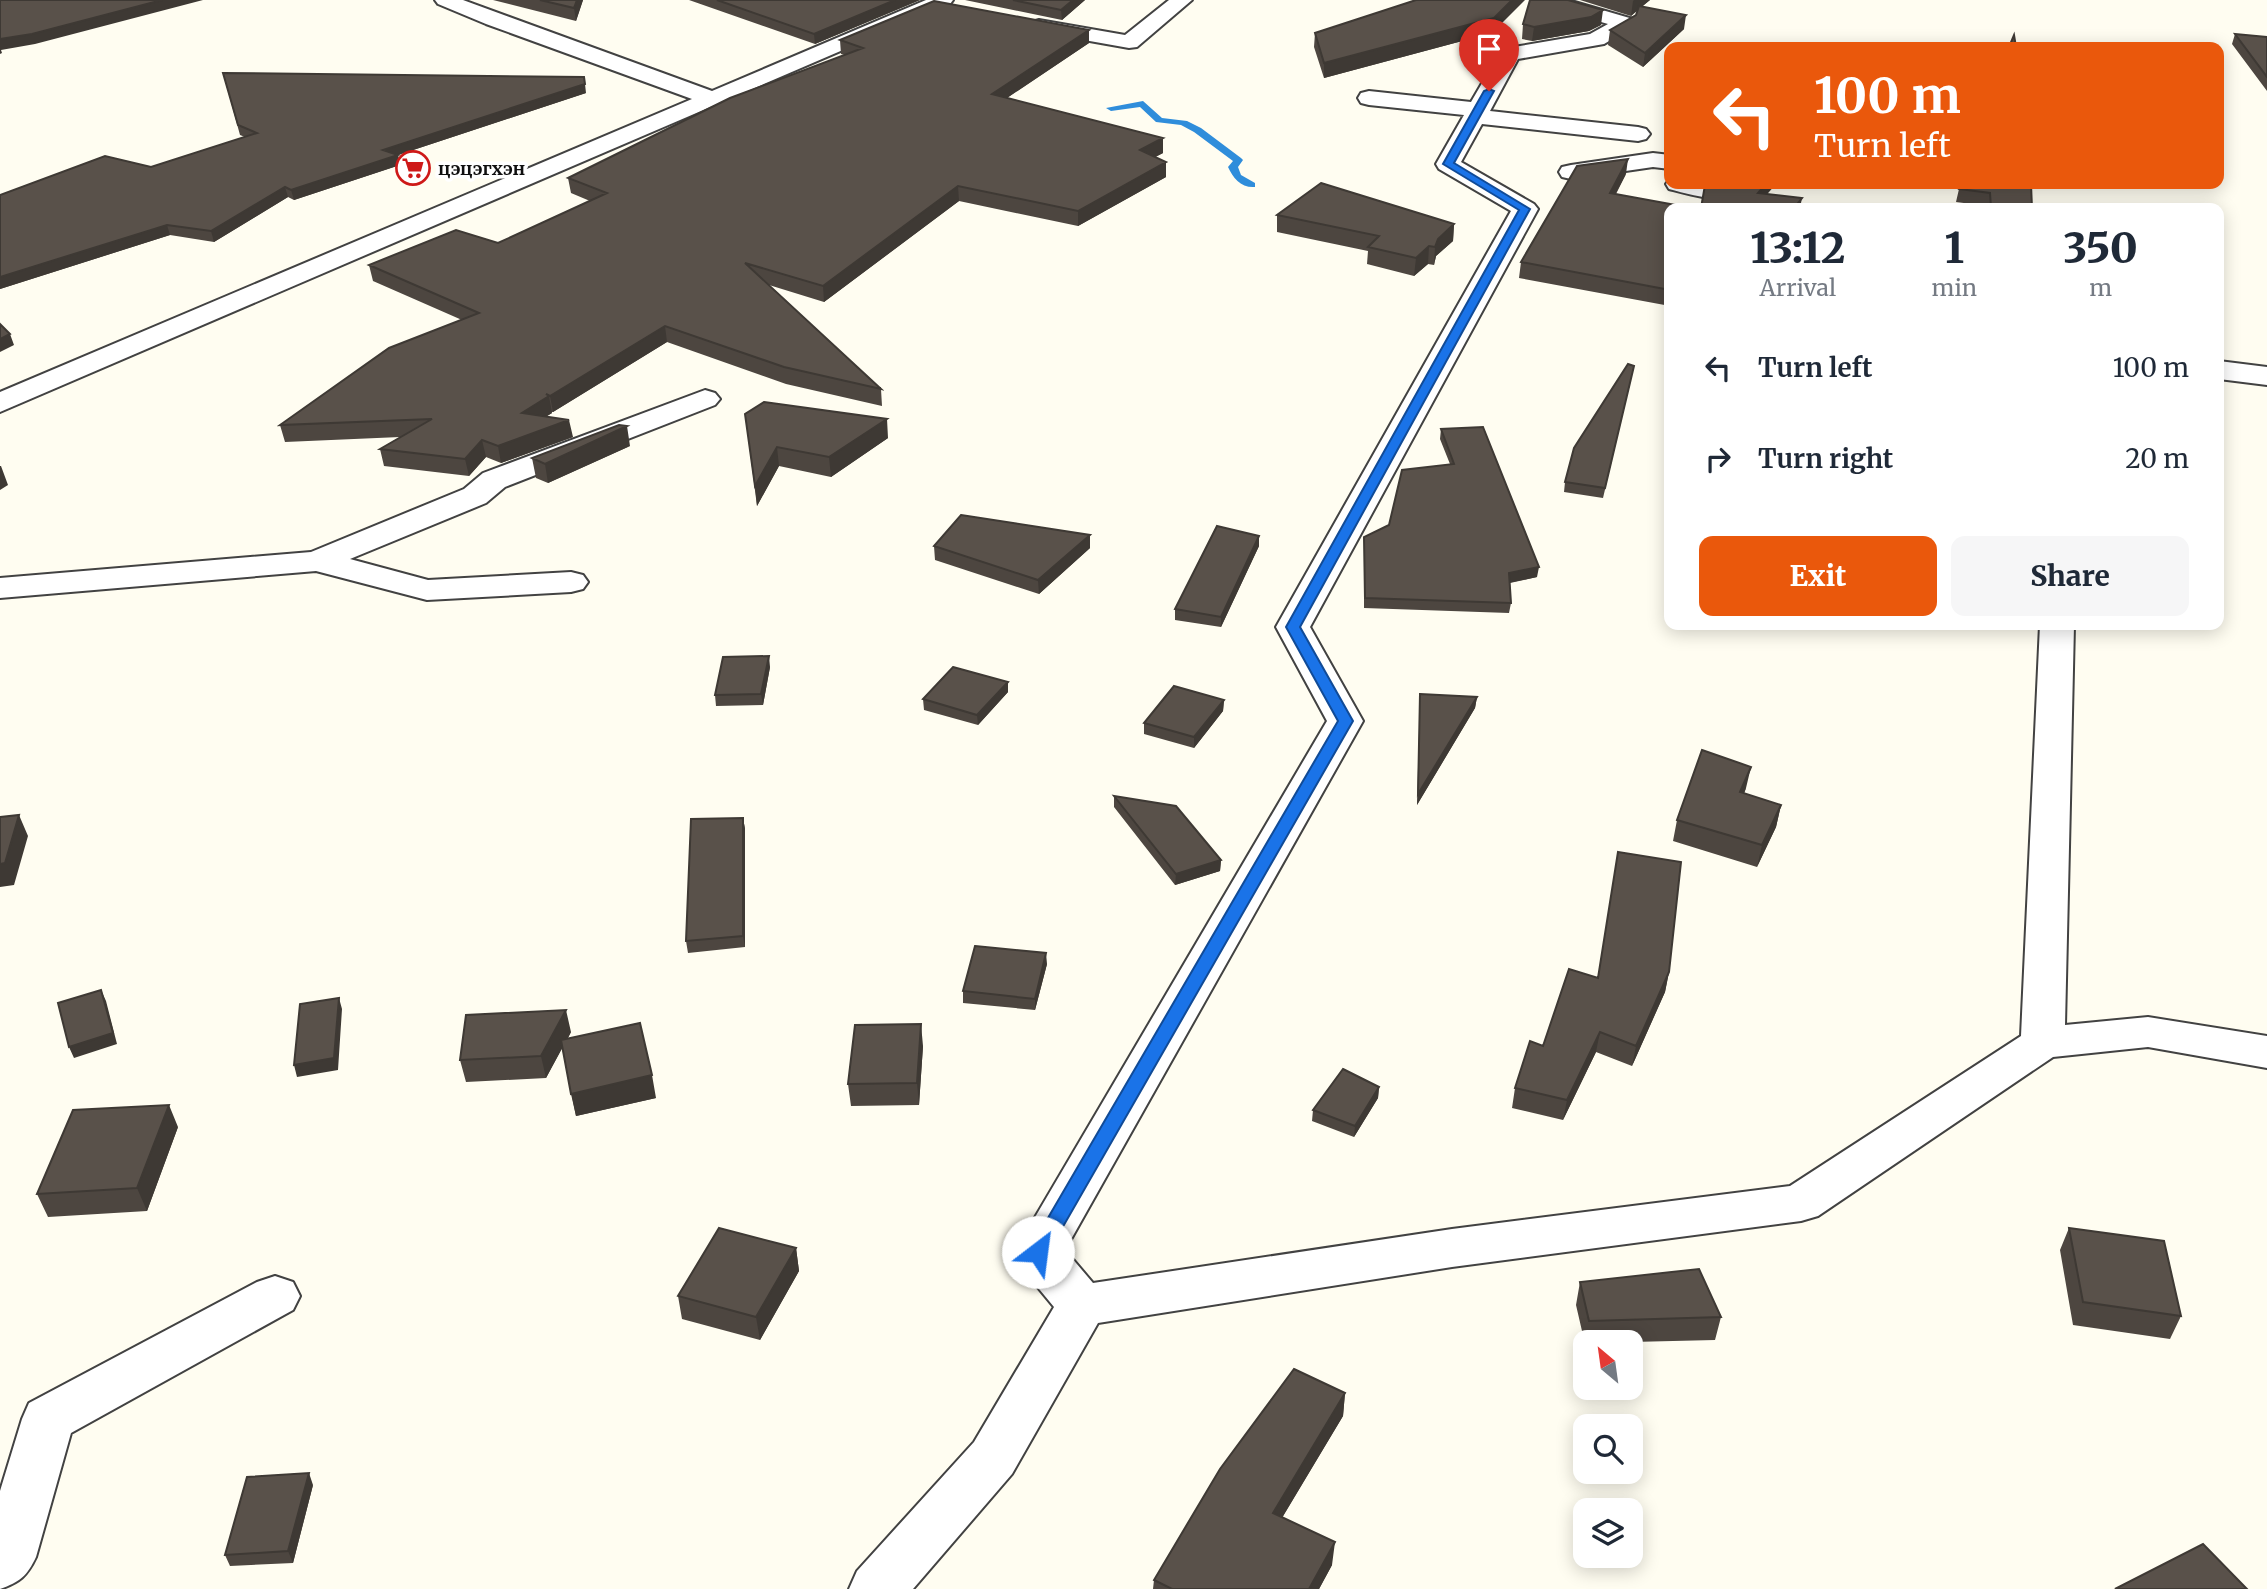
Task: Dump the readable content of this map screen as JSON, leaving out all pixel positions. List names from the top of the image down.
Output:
{
  "places": {
    "supermarket": ["цэцэгхэн"]
  },
  "north": "top left",
  "page": {
    "turn": ["100 m", "Turn left"],
    "eta": [
      "13:12",
      "Arrival",
      "1",
      "min",
      "350",
      "m"
    ],
    "list": [
      {
        "name": "Turn left",
        "value": "100 m"
      },
      {
        "name": "Turn right",
        "value": "20 m"
      }
    ],
    "buttons": ["Exit", "Share"]
  }
}
